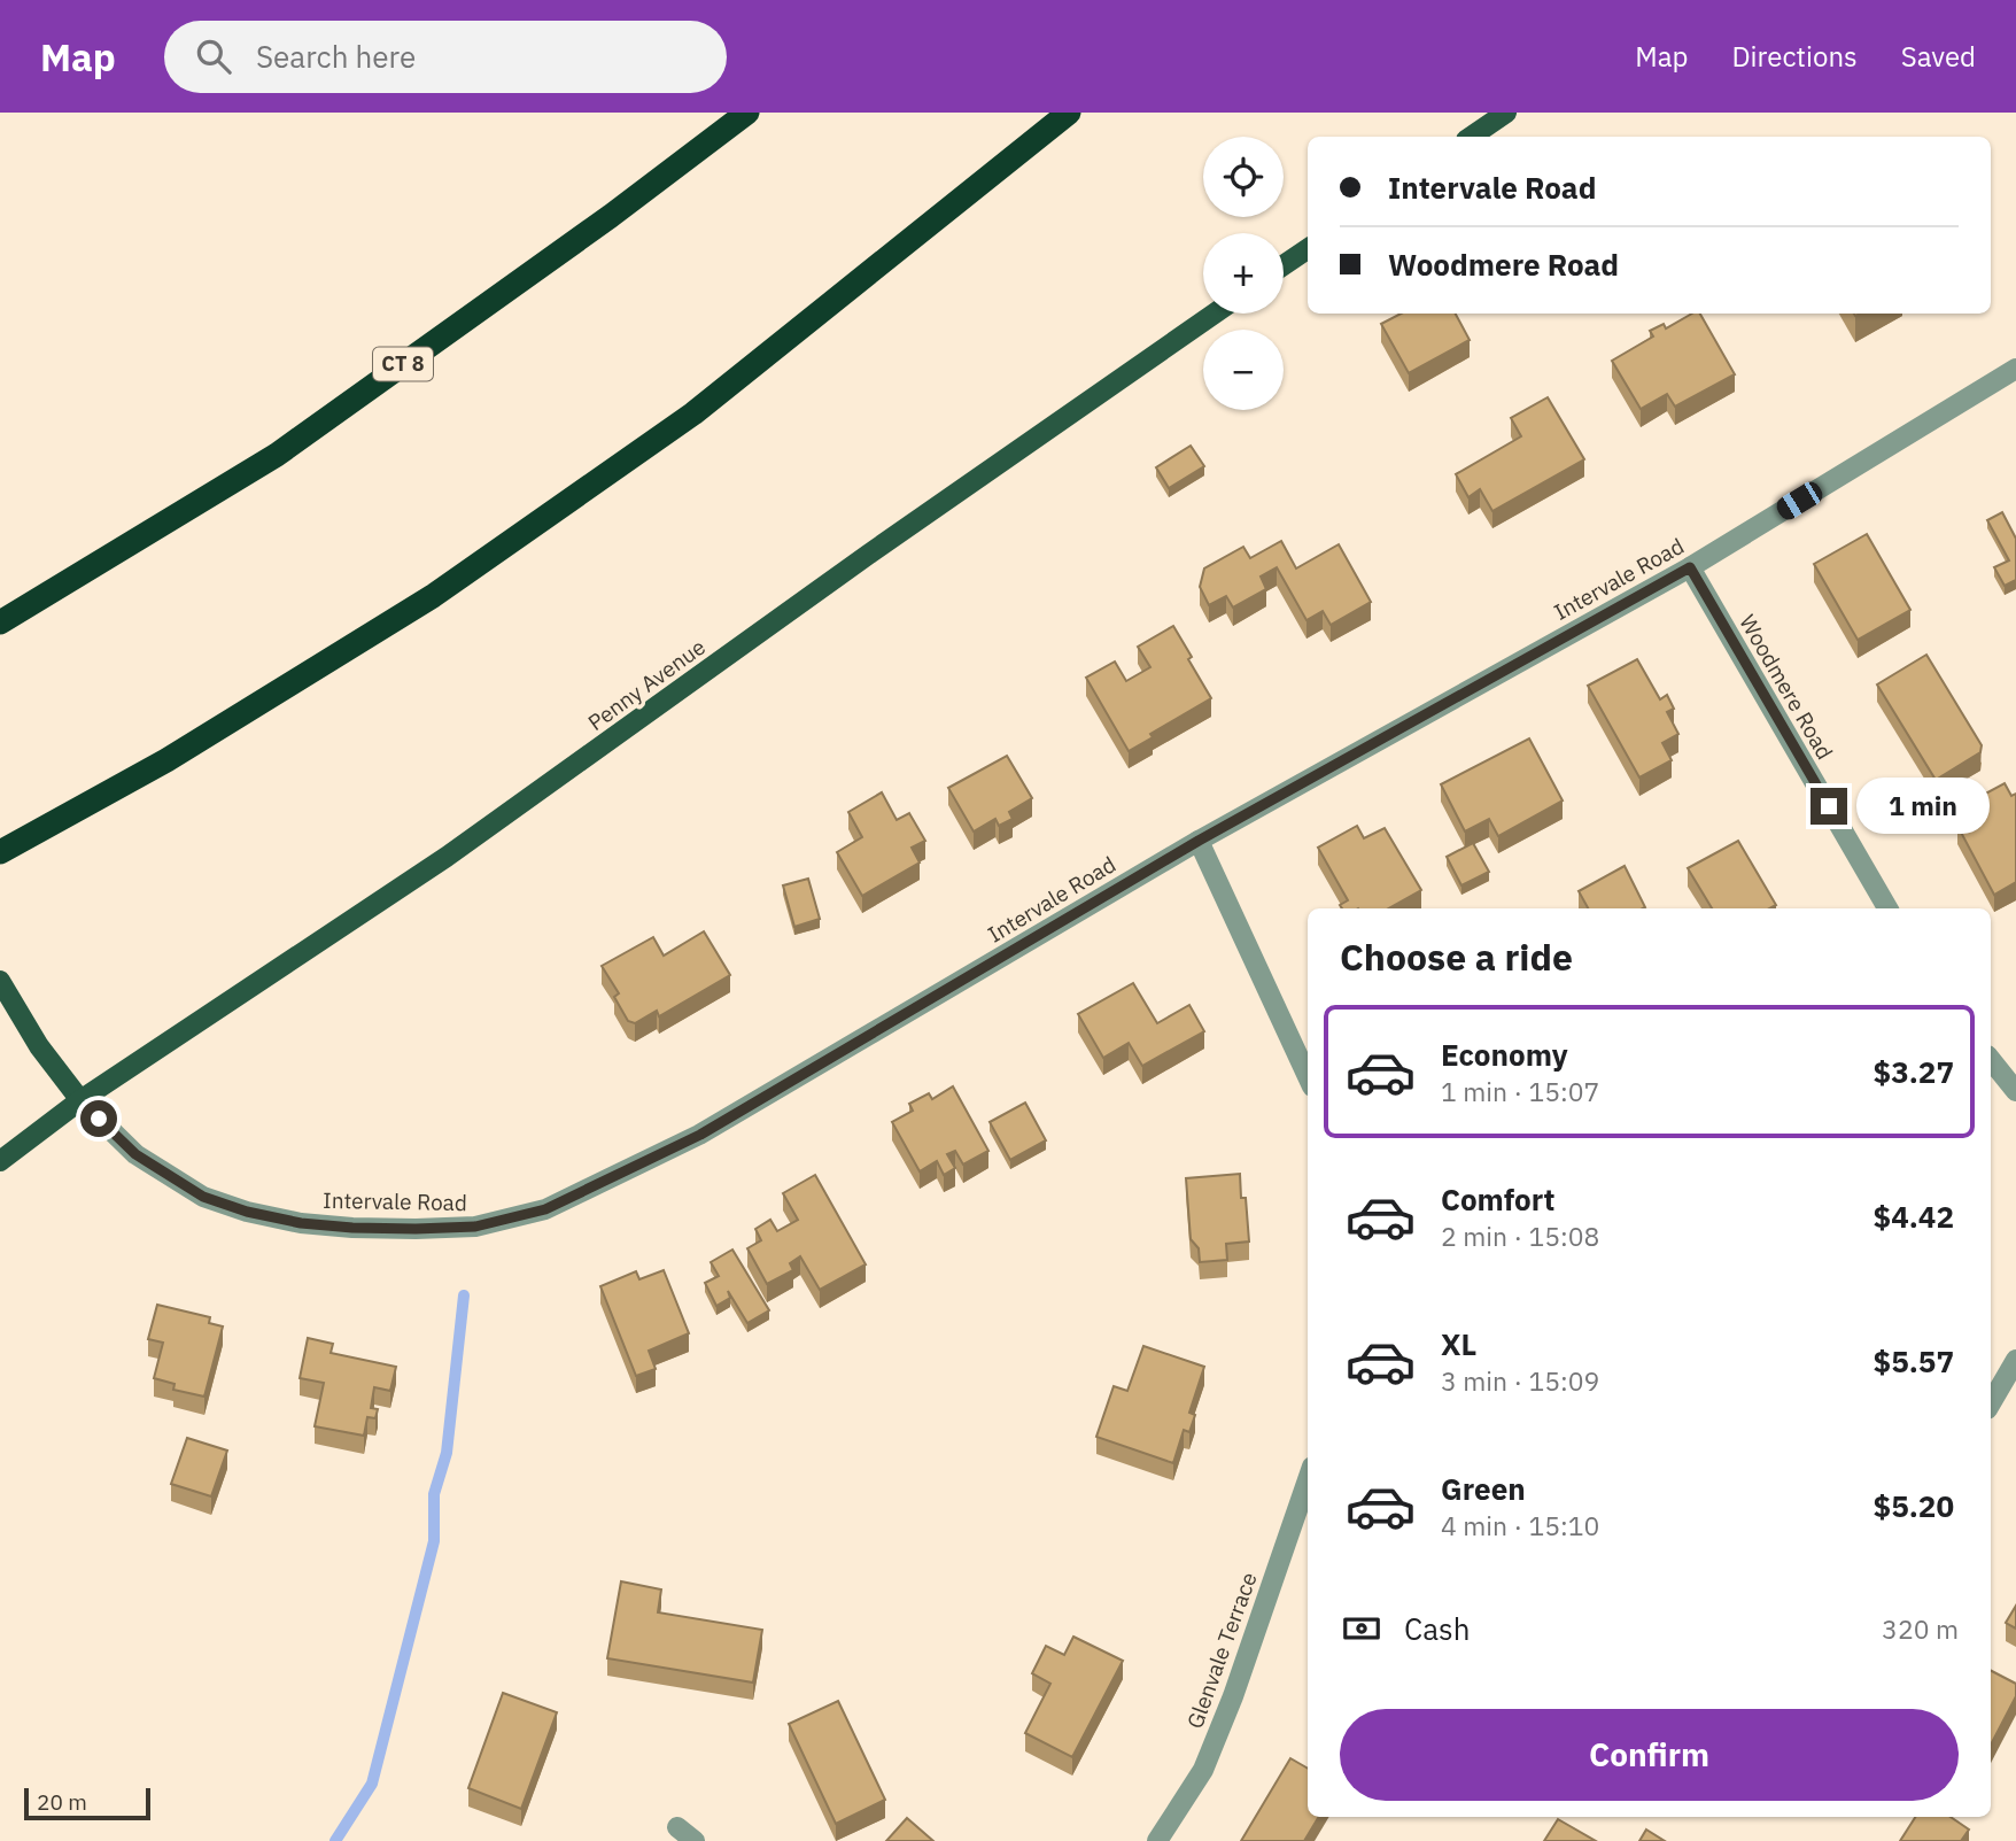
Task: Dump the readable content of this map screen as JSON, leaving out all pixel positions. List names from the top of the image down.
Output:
{
  "streets": {
    "highway": ["CT 8"],
    "main road": ["Penny Avenue"],
    "street": ["Intervale Road", "Woodmere Road", "Glenvale Terrace"]
  },
  "crossings": [
    ["Intervale Road", "Penny Avenue"],
    ["Intervale Road", "Woodmere Road"]
  ],
  "scale_bar": "20 m",
  "page": {
    "header": "Map",
    "search": "Search here",
    "nav": ["Map", "Directions", "Saved"],
    "map_buttons": ["+", "−"],
    "banner": ["Intervale Road", "Woodmere Road"],
    "bubble": "1 min",
    "heading": "Choose a ride",
    "list": [
      {
        "name": "Economy",
        "note": "1 min · 15:07",
        "value": "$3.27"
      },
      {
        "name": "Comfort",
        "note": "2 min · 15:08",
        "value": "$4.42"
      },
      {
        "name": "XL",
        "note": "3 min · 15:09",
        "value": "$5.57"
      },
      {
        "name": "Green",
        "note": "4 min · 15:10",
        "value": "$5.20"
      }
    ],
    "pay": ["Cash", "320 m"],
    "buttons": "Confirm",
    "scale": "20 m"
  }
}
